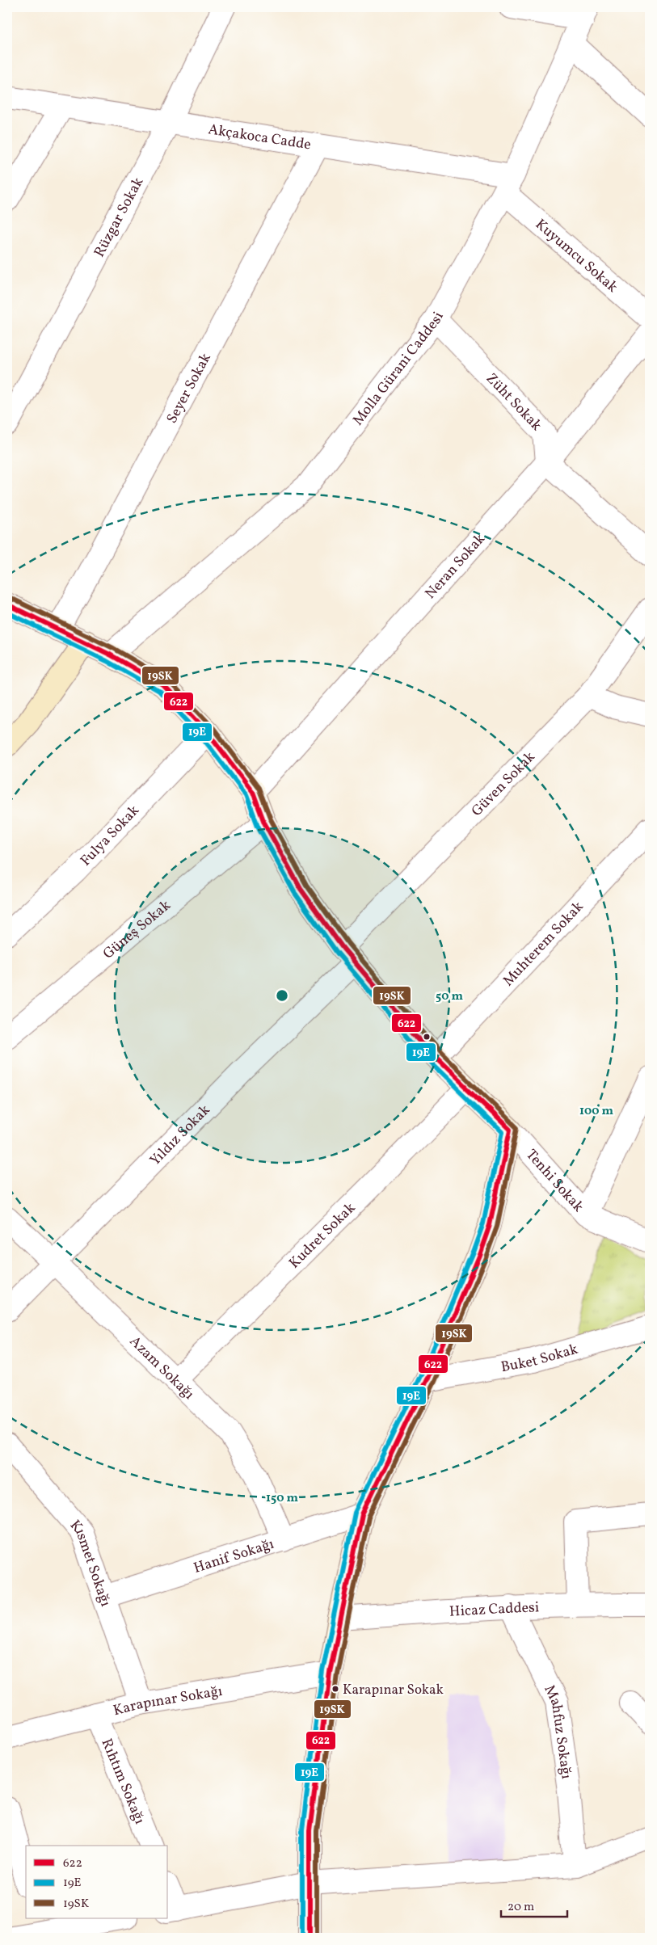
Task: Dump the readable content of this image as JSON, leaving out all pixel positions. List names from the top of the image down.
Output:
{
  "streets": {
    "street": [
      "Akçakoca Cadde",
      "Rüzgar Sokak",
      "Kuyumcu Sokak",
      "Molla Gürani Caddesi",
      "Seyer Sokak",
      "Züht Sokak",
      "Neran Sokak",
      "Güven Sokak",
      "Fulya Sokak",
      "Güneş Sokak",
      "Muhterem Sokak",
      "Yıldız Sokak",
      "Tenhi Sokak",
      "Kudret Sokak",
      "Buket Sokak",
      "Azam Sokağı",
      "Hanif Sokağı",
      "Kısmet Sokağı",
      "Hicaz Caddesi",
      "Karapınar Sokağı",
      "Mahfuz Sokağı",
      "Rıhtım Sokağı"
    ]
  },
  "crossings": [
    ["Akçakoca Cadde", "Rüzgar Sokak"],
    ["Akçakoca Cadde", "Kuyumcu Sokak"],
    ["Akçakoca Cadde", "Molla Gürani Caddesi"],
    ["Akçakoca Cadde", "Seyer Sokak"],
    ["Kuyumcu Sokak", "Molla Gürani Caddesi"],
    ["Molla Gürani Caddesi", "Züht Sokak"],
    ["Züht Sokak", "Neran Sokak"],
    ["Güven Sokak", "Yıldız Sokak"],
    ["Yıldız Sokak", "Azam Sokağı"],
    ["Kudret Sokak", "Azam Sokağı"],
    ["Azam Sokağı", "Hanif Sokağı"],
    ["Hanif Sokağı", "Kısmet Sokağı"],
    ["Kısmet Sokağı", "Karapınar Sokağı"],
    ["Hicaz Caddesi", "Mahfuz Sokağı"],
    ["Karapınar Sokağı", "Rıhtım Sokağı"]
  ],
  "places": ["Karapınar Sokak"],
  "lines": ["transit line 19SK", "transit line 622", "transit line 19E"],
  "legend": ["622", "19E", "19SK"],
  "scale_bar": "20 m",
  "rings": ["50 m", "100 m", "150 m"]
}
